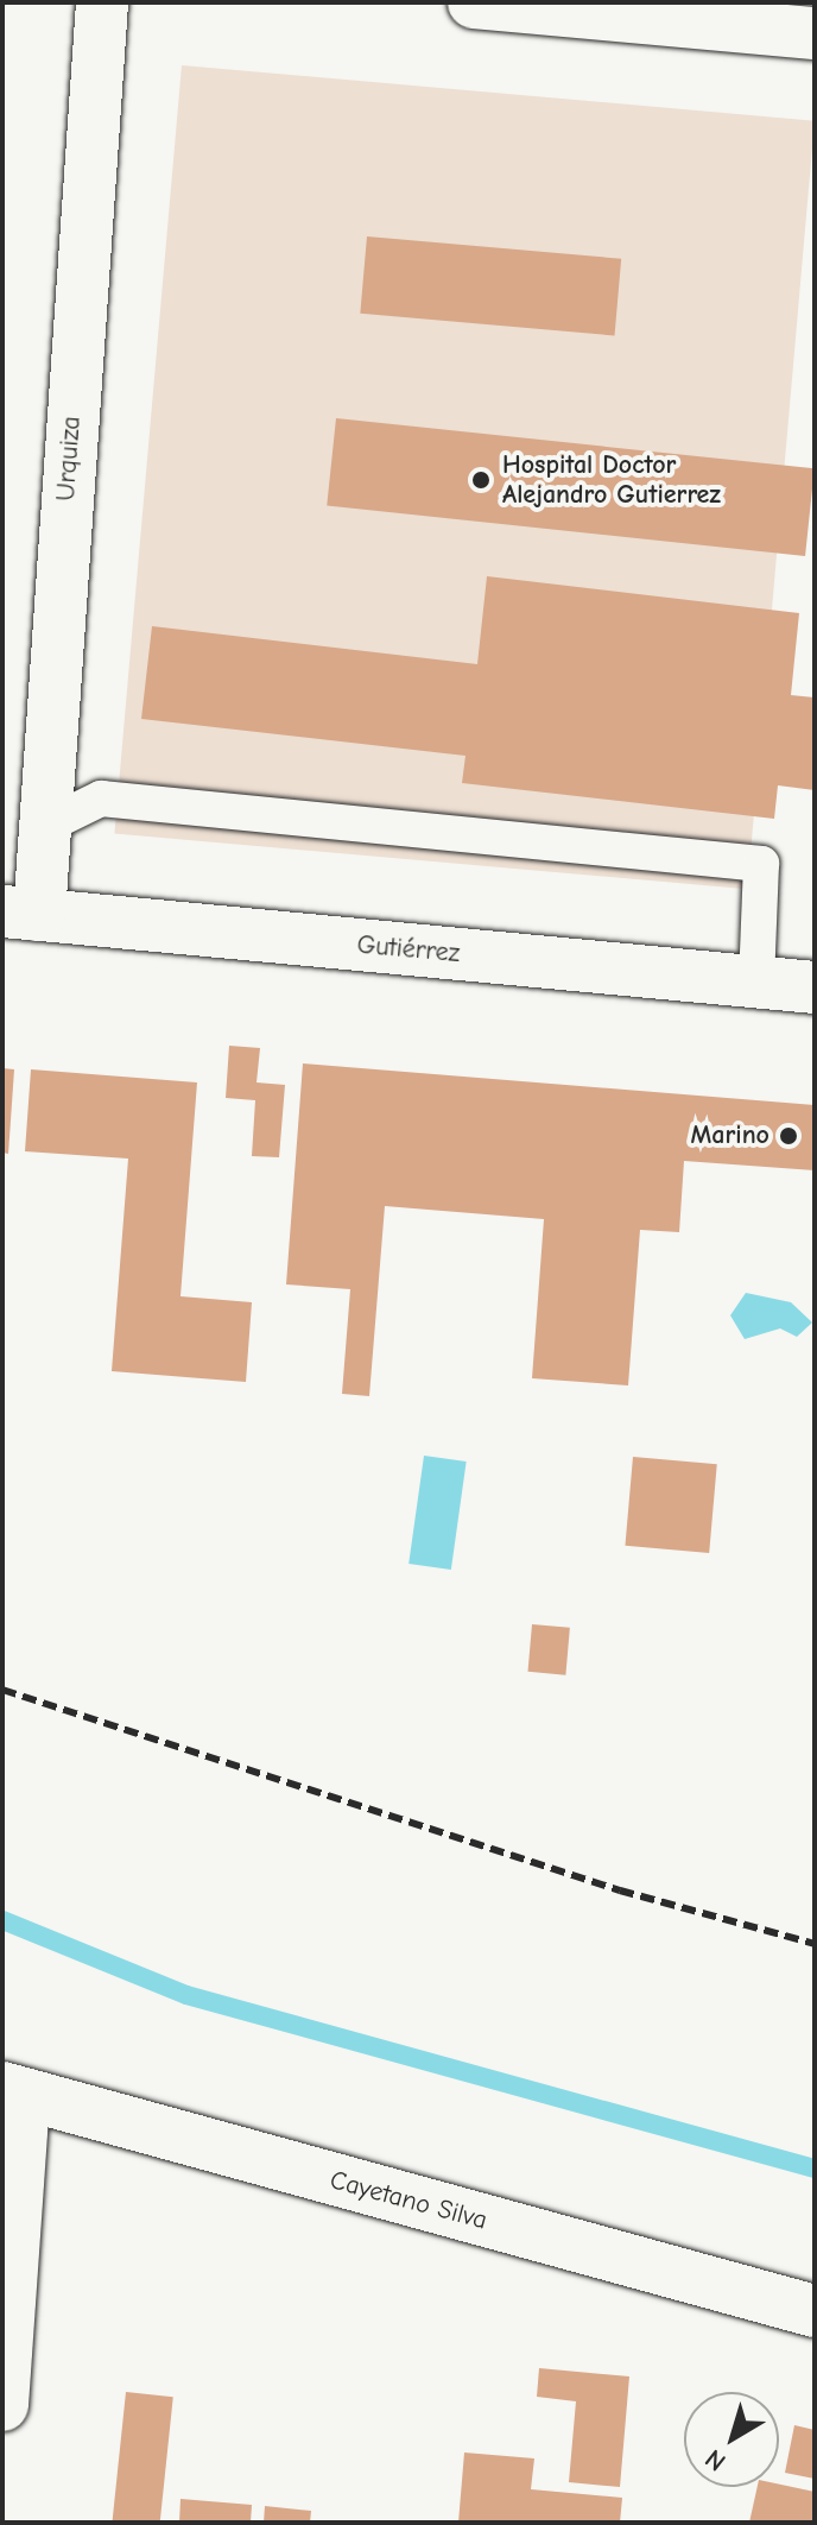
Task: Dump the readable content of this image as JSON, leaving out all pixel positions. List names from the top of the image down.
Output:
{
  "streets": {
    "street": ["Urquiza", "Gutiérrez", "Cayetano Silva"]
  },
  "crossings": [
    ["Urquiza", "Gutiérrez"]
  ],
  "places": ["Hospital Doctor Alejandro Gutierrez", "Marino"],
  "north": "bottom left"
}
